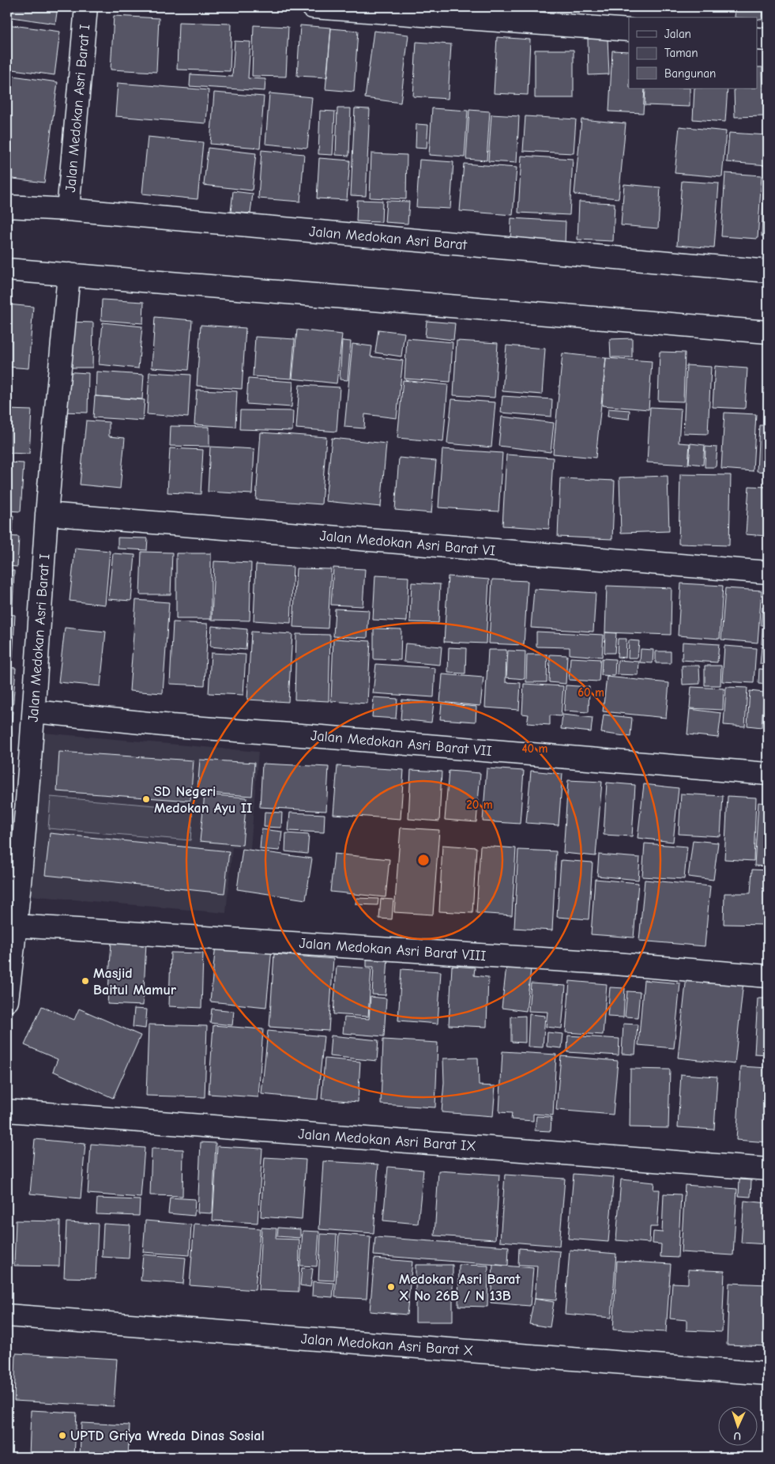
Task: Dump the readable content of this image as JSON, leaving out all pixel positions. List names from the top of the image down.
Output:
{
  "streets": {
    "street": [
      "Jalan Medokan Asri Barat I",
      "Jalan Medokan Asri Barat",
      "Jalan Medokan Asri Barat VI",
      "Jalan Medokan Asri Barat VII",
      "Jalan Medokan Asri Barat VIII",
      "Jalan Medokan Asri Barat IX",
      "Jalan Medokan Asri Barat X"
    ]
  },
  "crossings": [
    ["Jalan Medokan Asri Barat I", "Jalan Medokan Asri Barat"],
    ["Jalan Medokan Asri Barat I", "Jalan Medokan Asri Barat VI"],
    ["Jalan Medokan Asri Barat I", "Jalan Medokan Asri Barat VII"],
    ["Jalan Medokan Asri Barat I", "Jalan Medokan Asri Barat VIII"]
  ],
  "places": [
    "SD Negeri Medokan Ayu II",
    "Masjid Baitul Mamur",
    "Medokan Asri Barat X No 26B / N 13B",
    "UPTD Griya Wreda Dinas Sosial"
  ],
  "legend": ["Jalan", "Taman", "Bangunan"],
  "north": "bottom",
  "rings": ["60 m", "40 m", "20 m"]
}
